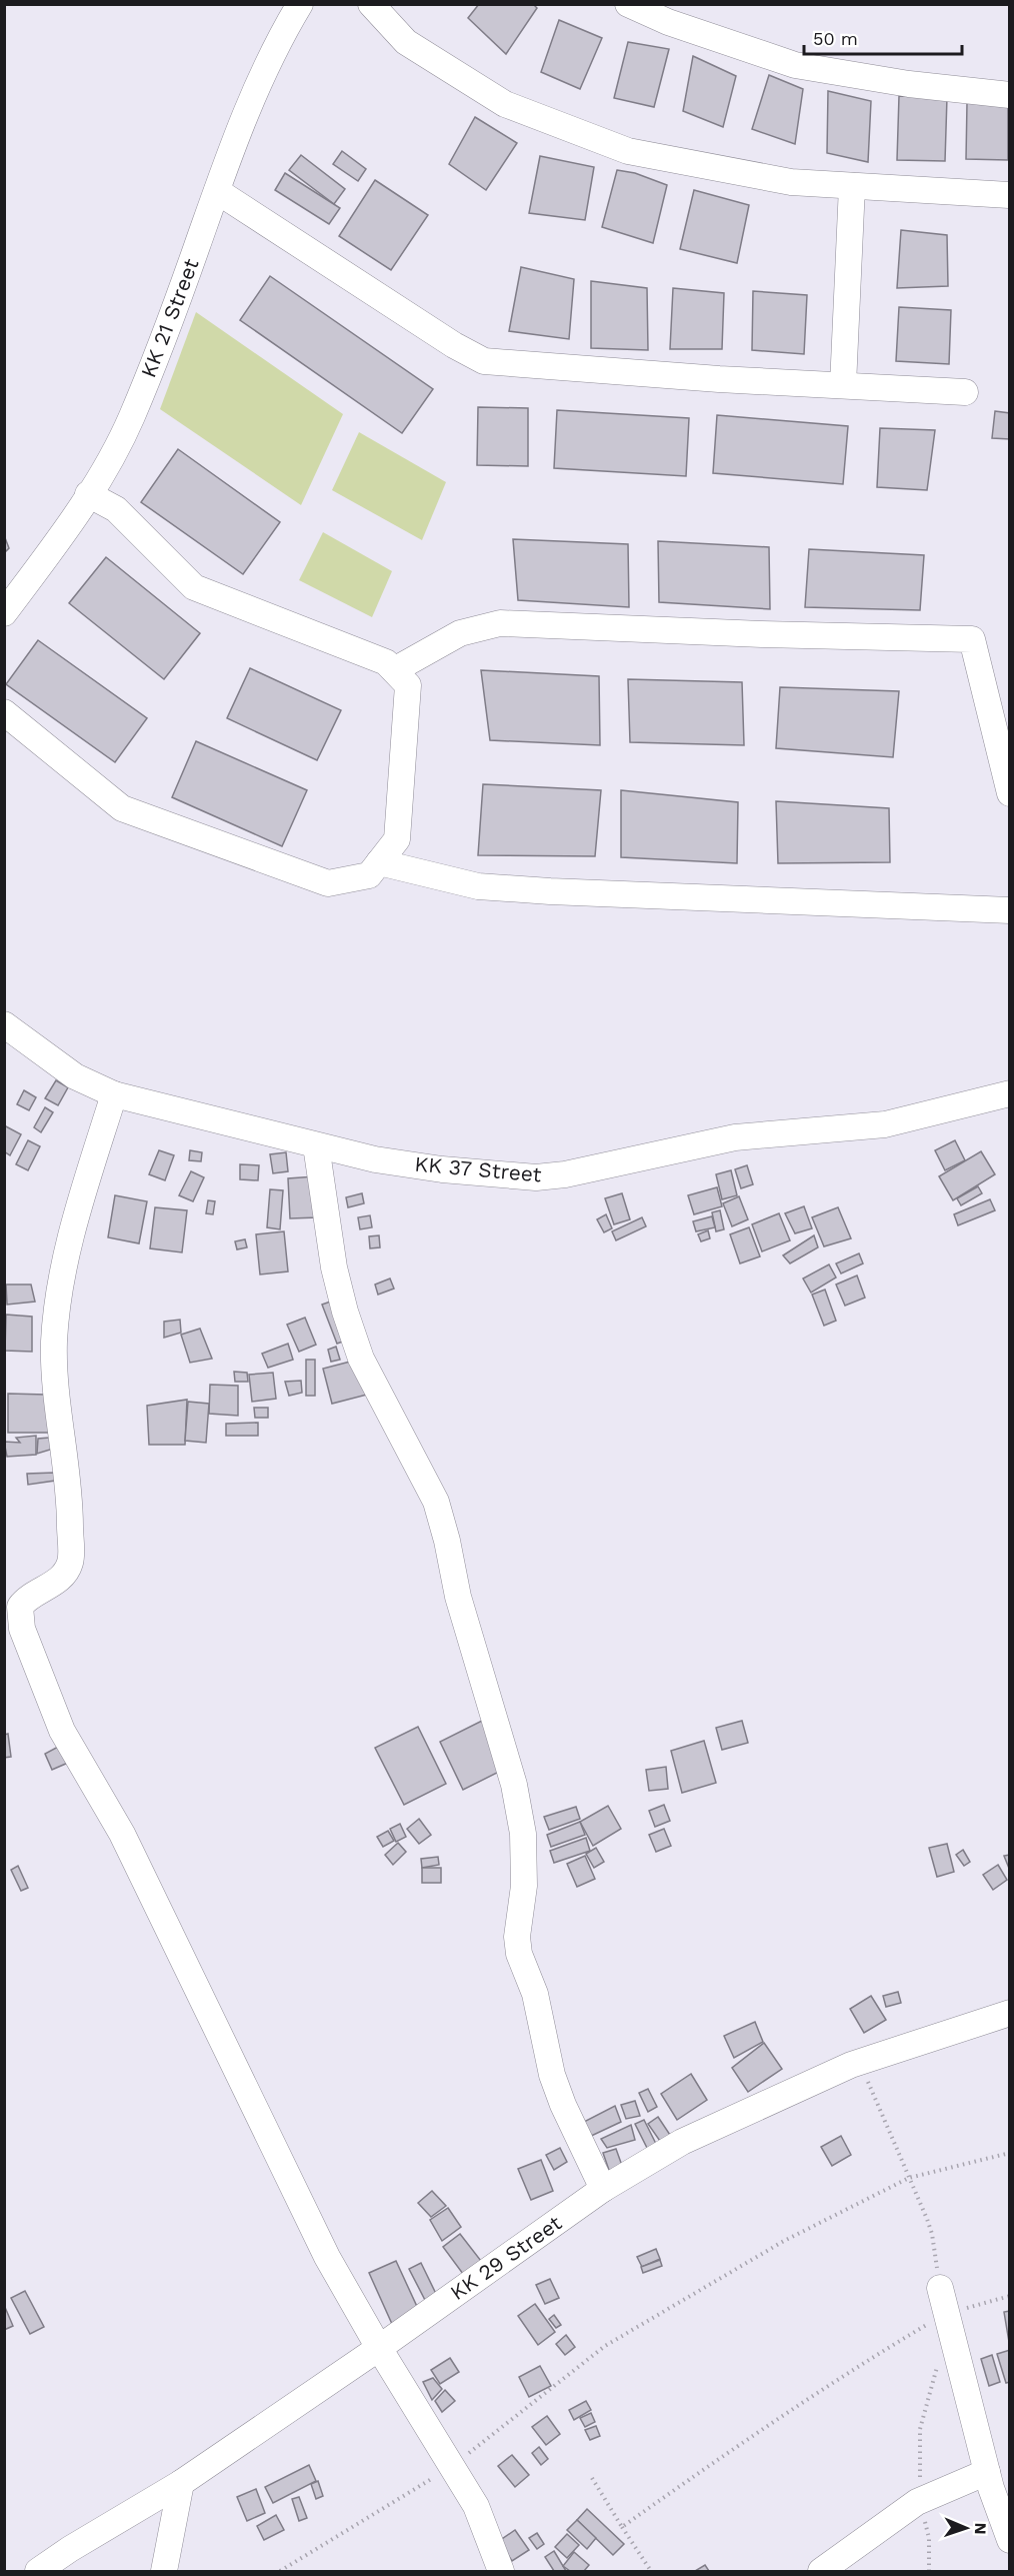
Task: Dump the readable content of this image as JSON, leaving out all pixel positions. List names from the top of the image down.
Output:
{
  "streets": {
    "street": ["KK 21 Street", "KK 37 Street", "KK 29 Street"]
  },
  "scale_bar": "50 m",
  "north": "right"
}
